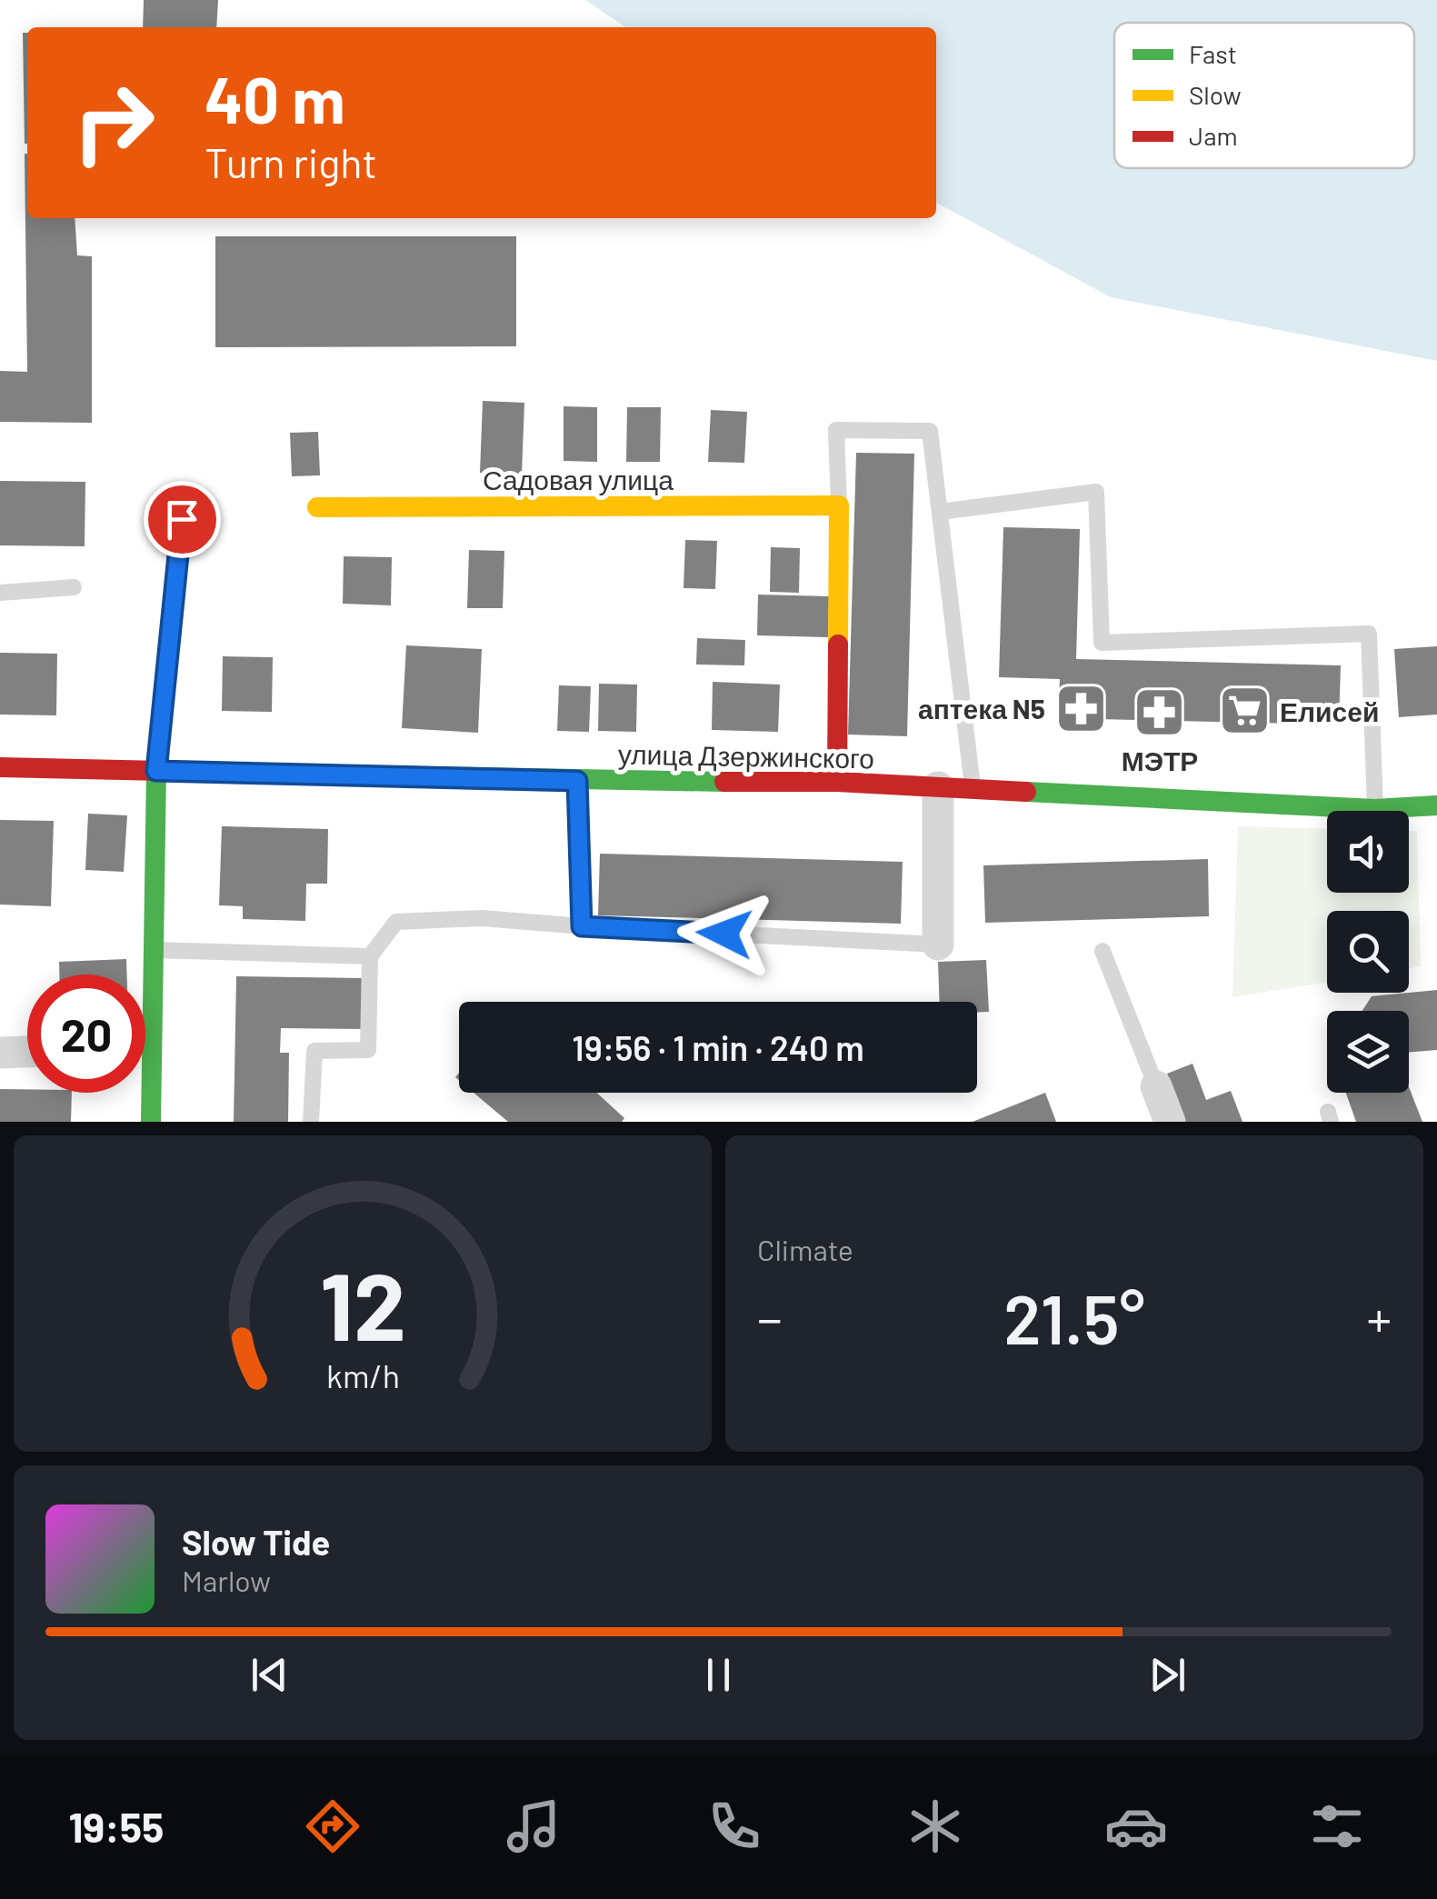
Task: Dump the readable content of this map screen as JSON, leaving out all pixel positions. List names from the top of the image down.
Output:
{
  "streets": {
    "main road": ["Садовая улица", "улица Дзержинского"]
  },
  "places": {
    "pharmacy": ["аптека N5", "МЭТР"],
    "supermarket": ["Елисей"]
  },
  "legend": ["Fast", "Slow", "Jam"],
  "page": {
    "turn": ["40 m", "Turn right"],
    "limit": "20",
    "trip": "19:56 · 1 min · 240 m",
    "tile": "Climate",
    "heat": ["−", "21.5°", "+"],
    "song": ["Slow Tide", "Marlow"],
    "tabs": "19:55",
    "gauge": ["12", "km/h"]
  }
}
